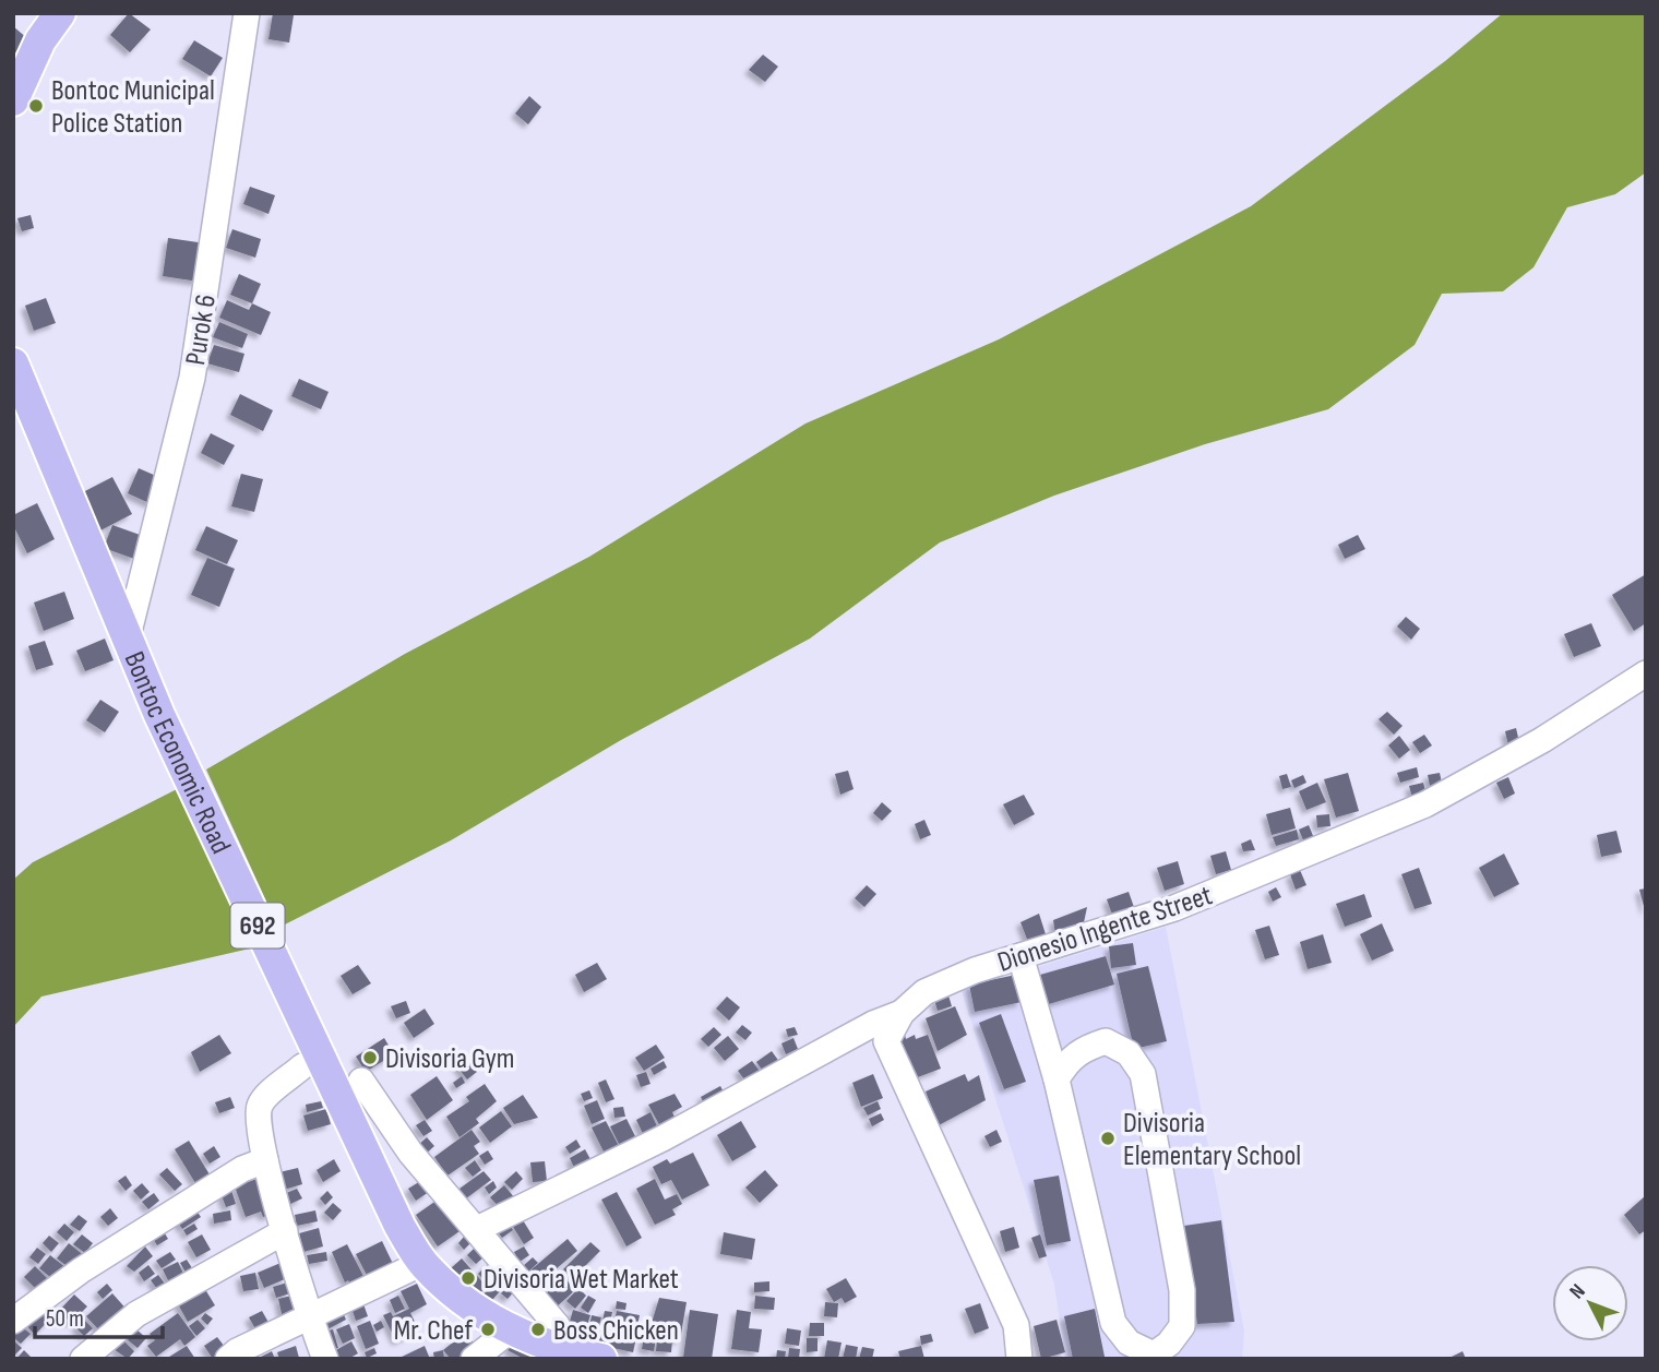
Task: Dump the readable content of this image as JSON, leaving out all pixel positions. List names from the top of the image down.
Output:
{
  "streets": {
    "main road": ["Bontoc Economic Road", "692"],
    "street": ["Purok 6", "Dionesio Ingente Street"]
  },
  "crossings": [
    ["Purok 6", "Bontoc Economic Road"],
    ["Bontoc Economic Road", "692"]
  ],
  "places": [
    "Bontoc Municipal Police Station",
    "Divisoria Gym",
    "Divisoria Elementary School",
    "Divisoria Wet Market",
    "Mr. Chef",
    "Boss Chicken"
  ],
  "scale_bar": "50 m",
  "north": "top left"
}
